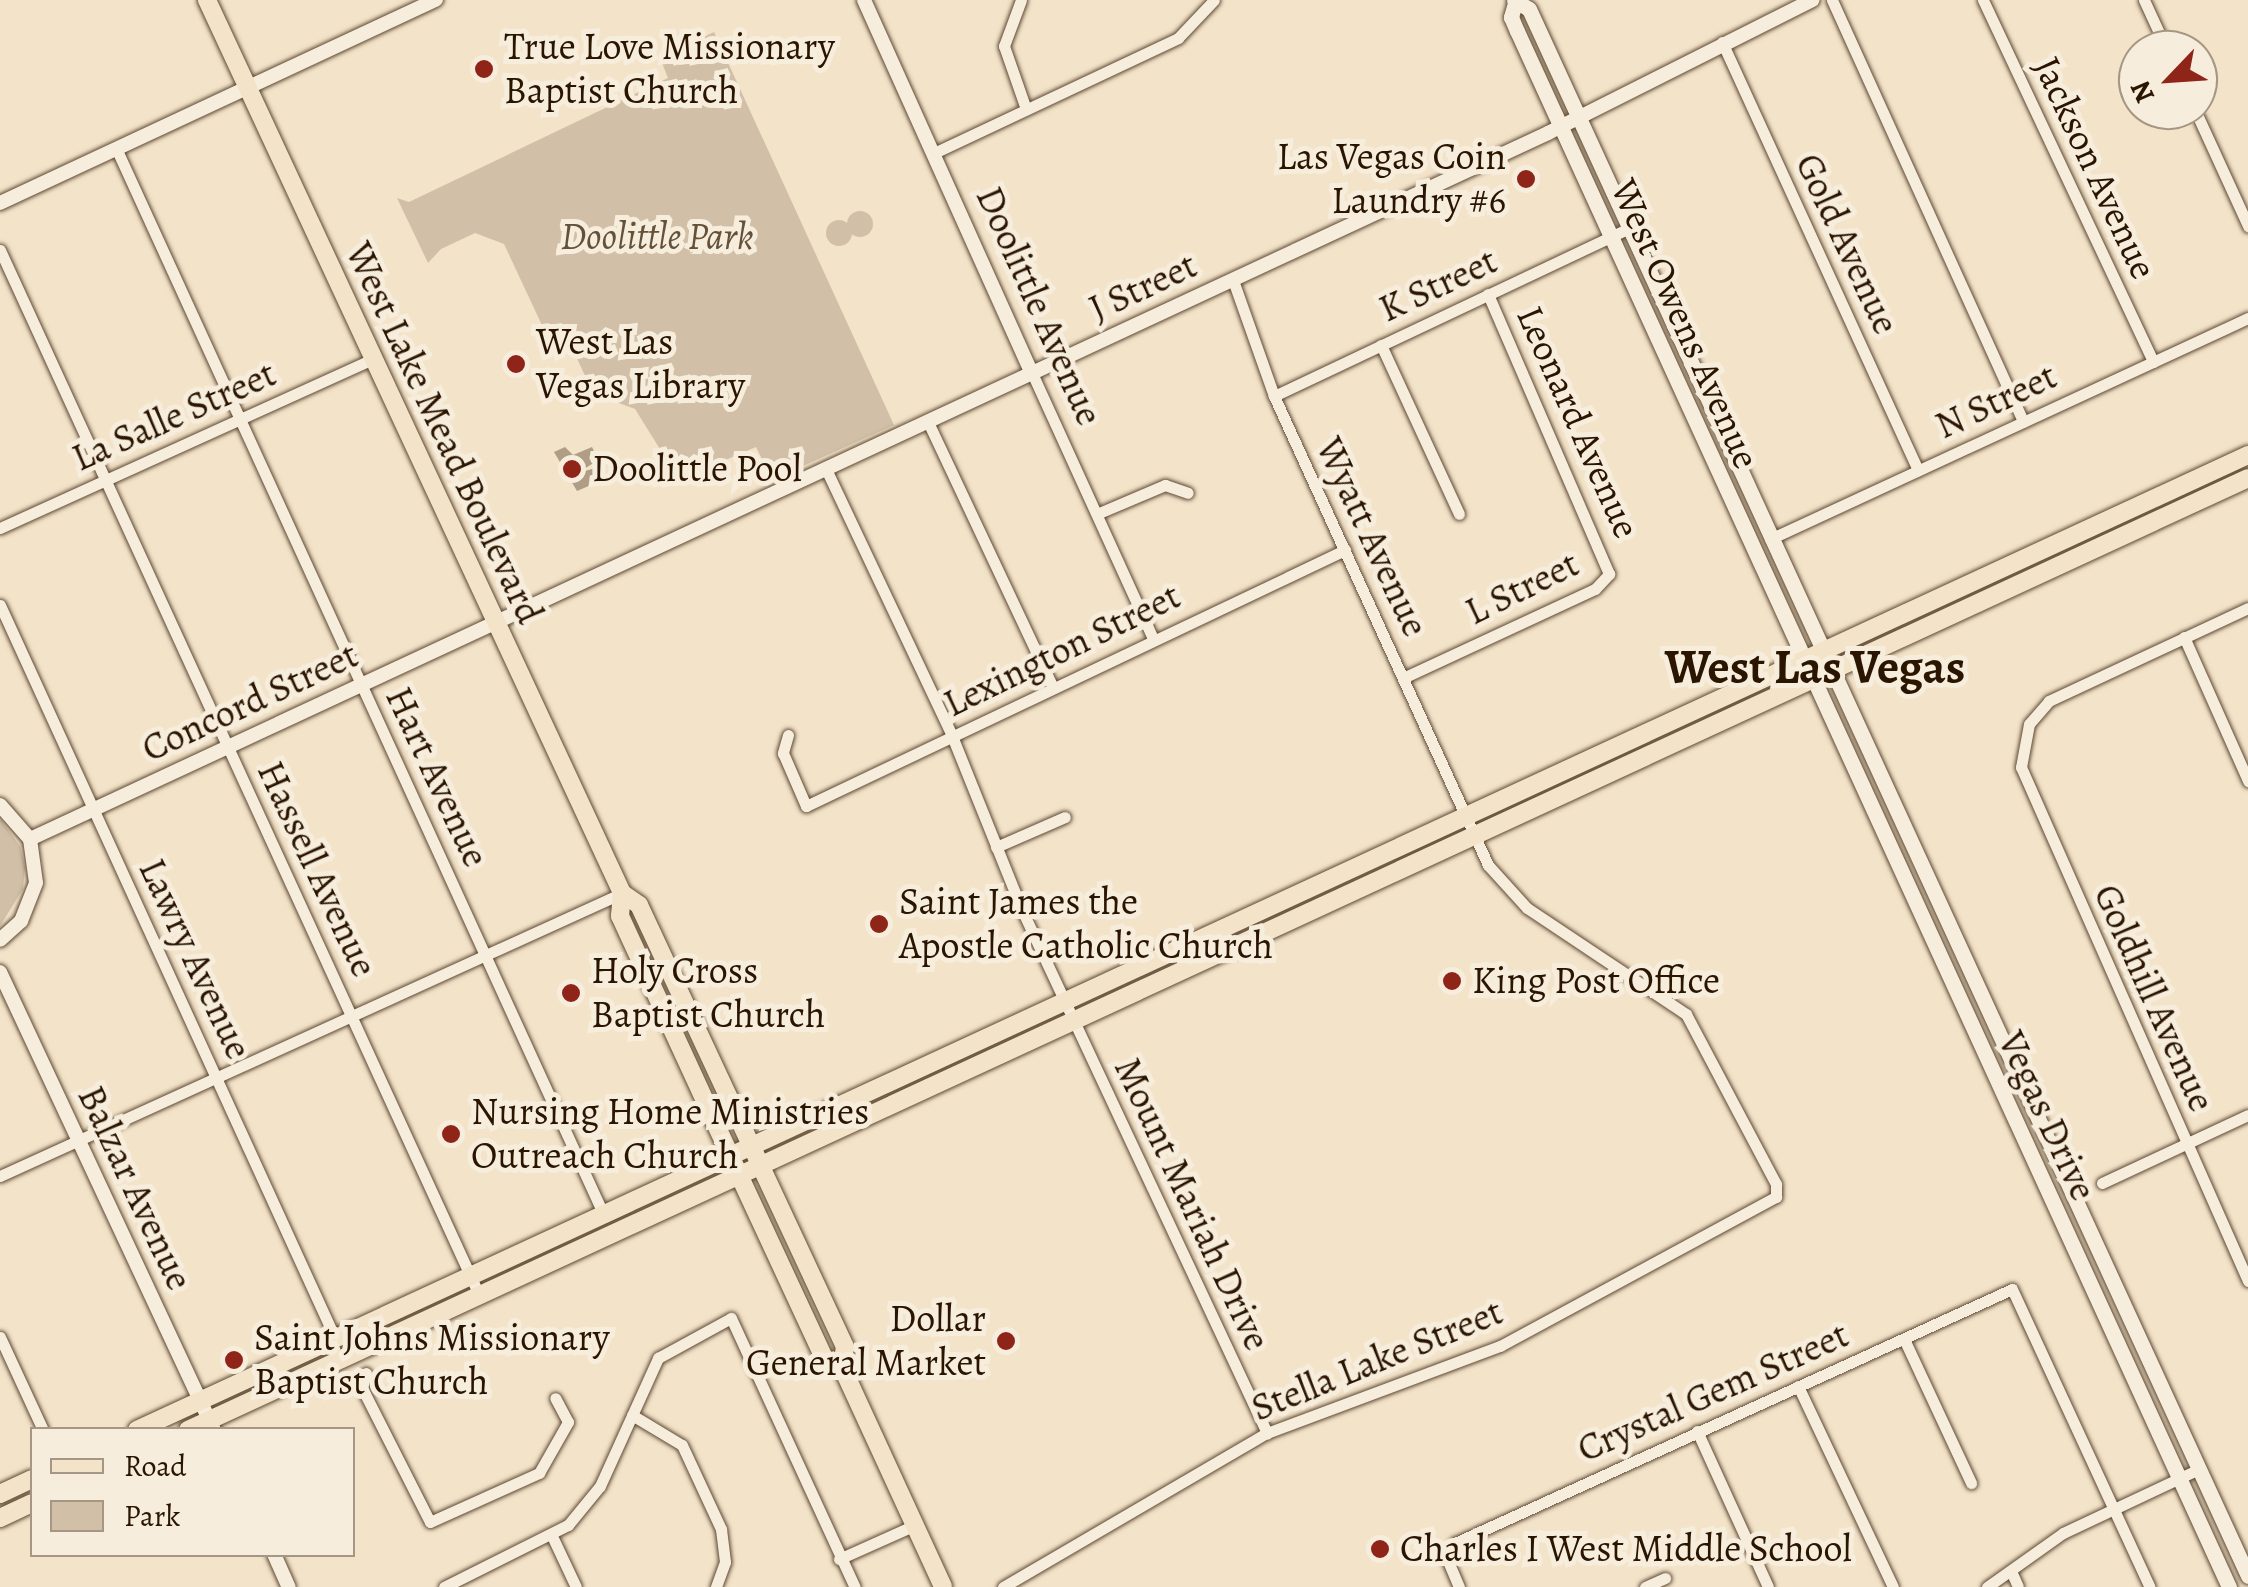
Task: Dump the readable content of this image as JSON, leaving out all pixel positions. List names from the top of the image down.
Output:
{
  "streets": {
    "main road": ["West Owens Avenue", "West Lake Mead Boulevard", "Vegas Drive"],
    "street": [
      "Jackson Avenue",
      "Gold Avenue",
      "K Street",
      "J Street",
      "Doolittle Avenue",
      "N Street",
      "La Salle Street",
      "Leonard Avenue",
      "Wyatt Avenue",
      "L Street",
      "Lexington Street",
      "Concord Street",
      "Hart Avenue",
      "Hassell Avenue",
      "Lawry Avenue",
      "Goldhill Avenue",
      "Balzar Avenue",
      "Mount Mariah Drive",
      "Stella Lake Street",
      "Crystal Gem Street"
    ]
  },
  "crossings": [
    ["Jackson Avenue", "N Street"],
    ["Gold Avenue", "J Street"],
    ["Gold Avenue", "N Street"],
    ["K Street", "West Owens Avenue"],
    ["K Street", "Leonard Avenue"],
    ["K Street", "Wyatt Avenue"],
    ["J Street", "Doolittle Avenue"],
    ["J Street", "West Owens Avenue"],
    ["J Street", "West Lake Mead Boulevard"],
    ["J Street", "Wyatt Avenue"],
    ["J Street", "Concord Street"],
    ["J Street", "Mount Mariah Drive"],
    ["Doolittle Avenue", "Lexington Street"],
    ["West Owens Avenue", "N Street"],
    ["West Owens Avenue", "Vegas Drive"],
    ["La Salle Street", "West Lake Mead Boulevard"],
    ["La Salle Street", "Hart Avenue"],
    ["La Salle Street", "Hassell Avenue"],
    ["Leonard Avenue", "L Street"],
    ["West Lake Mead Boulevard", "Concord Street"],
    ["Wyatt Avenue", "L Street"],
    ["Wyatt Avenue", "Lexington Street"],
    ["Wyatt Avenue", "Stella Lake Street"],
    ["Lexington Street", "Mount Mariah Drive"],
    ["Concord Street", "Hart Avenue"],
    ["Concord Street", "Hassell Avenue"],
    ["Concord Street", "Lawry Avenue"],
    ["Mount Mariah Drive", "Stella Lake Street"]
  ],
  "districts": ["West Las Vegas"],
  "parks": ["Doolittle Park"],
  "places": [
    "True Love Missionary Baptist Church",
    "Las Vegas Coin Laundry #6",
    "West Las Vegas Library",
    "Doolittle Pool",
    "Saint James the Apostle Catholic Church",
    "King Post Office",
    "Holy Cross Baptist Church",
    "Nursing Home Ministries Outreach Church",
    "Dollar General Market",
    "Saint Johns Missionary Baptist Church",
    "Charles I West Middle School"
  ],
  "legend": ["Road", "Park"],
  "north": "bottom left"
}
